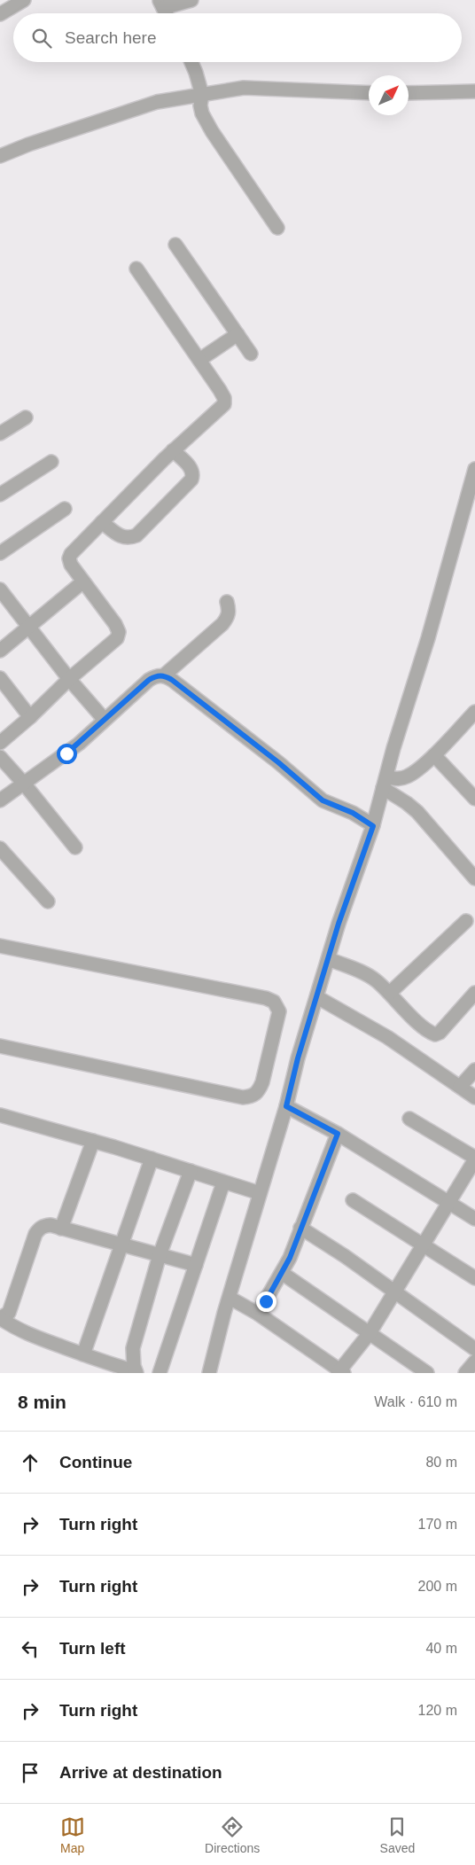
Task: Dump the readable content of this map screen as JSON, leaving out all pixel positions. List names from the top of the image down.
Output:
{
  "north": "top right",
  "page": {
    "search": "Search here",
    "heading": ["8 min", "Walk · 610 m"],
    "list": [
      ["Continue", "80 m"],
      ["Turn right", "170 m"],
      ["Turn right", "200 m"],
      ["Turn left", "40 m"],
      ["Turn right", "120 m"],
      "Arrive at destination"
    ],
    "nav": ["Map", "Directions", "Saved"]
  }
}
